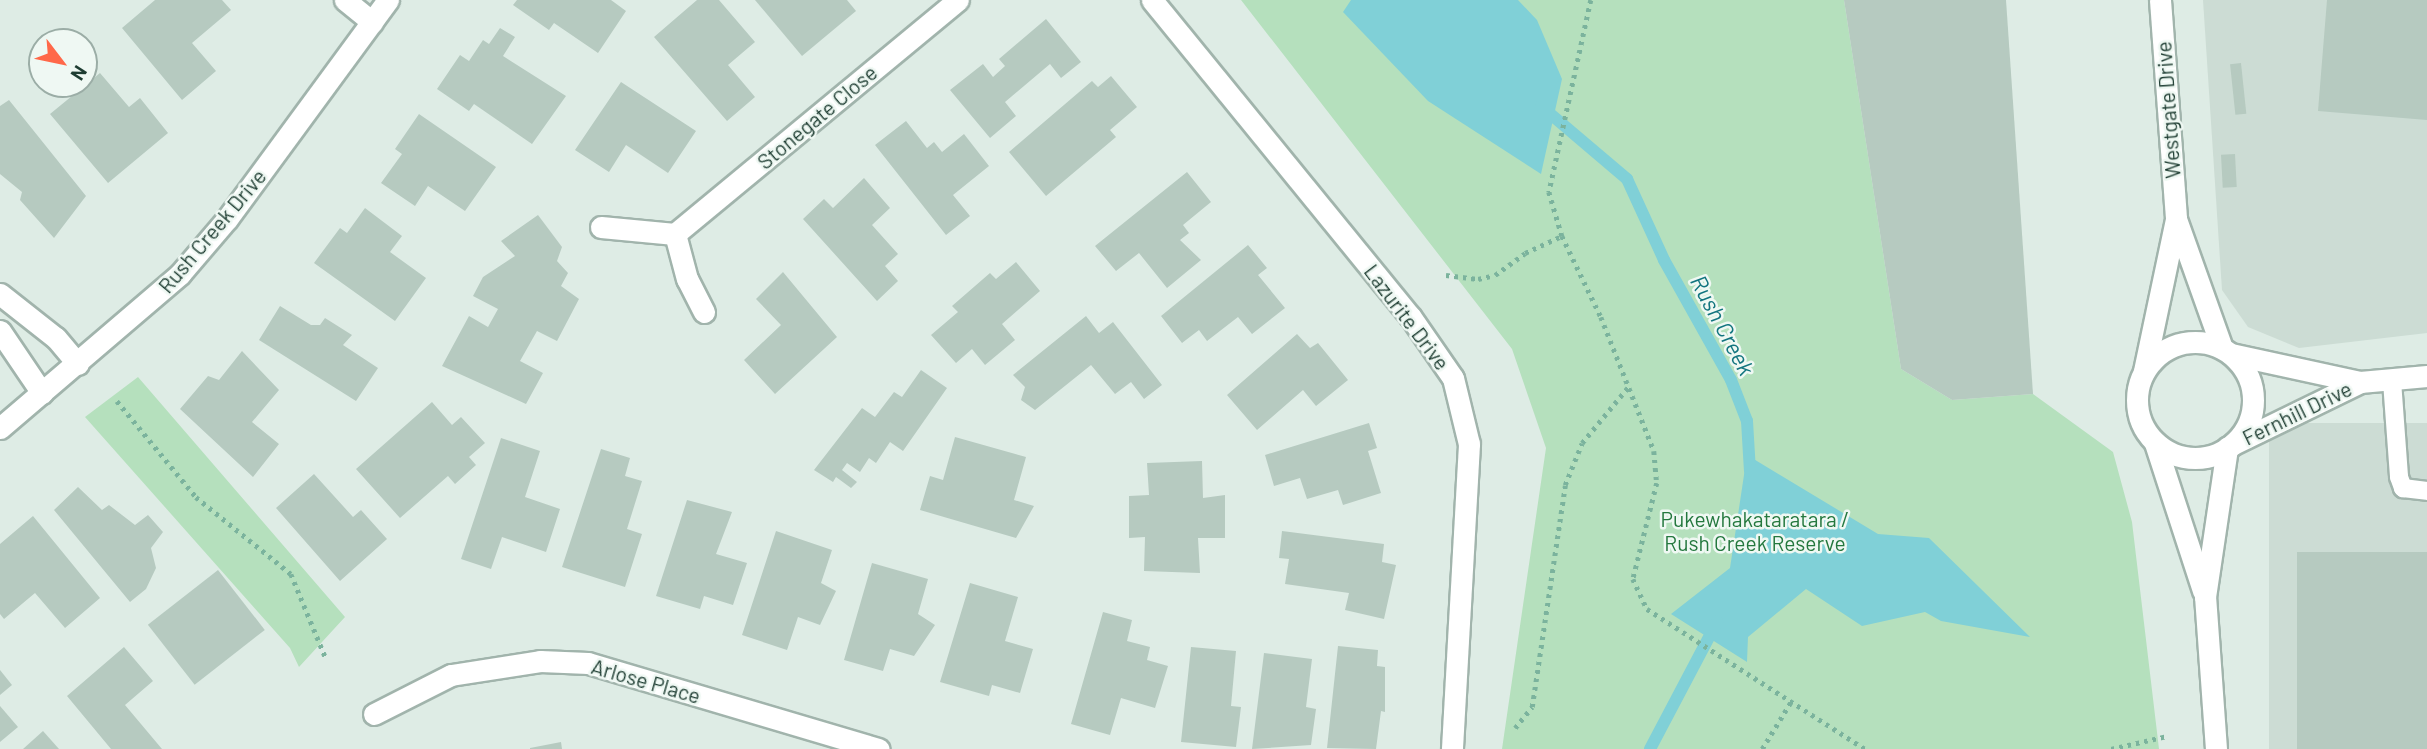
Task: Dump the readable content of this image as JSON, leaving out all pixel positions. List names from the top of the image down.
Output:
{
  "streets": {
    "street": [
      "Westgate Drive",
      "Stonegate Close",
      "Rush Creek Drive",
      "Lazurite Drive",
      "Fernhill Drive",
      "Arlose Place"
    ]
  },
  "crossings": [
    ["Westgate Drive", "Fernhill Drive"]
  ],
  "water": ["Rush Creek"],
  "parks": ["Pukewhakataratara / Rush Creek Reserve"],
  "north": "bottom right"
}
